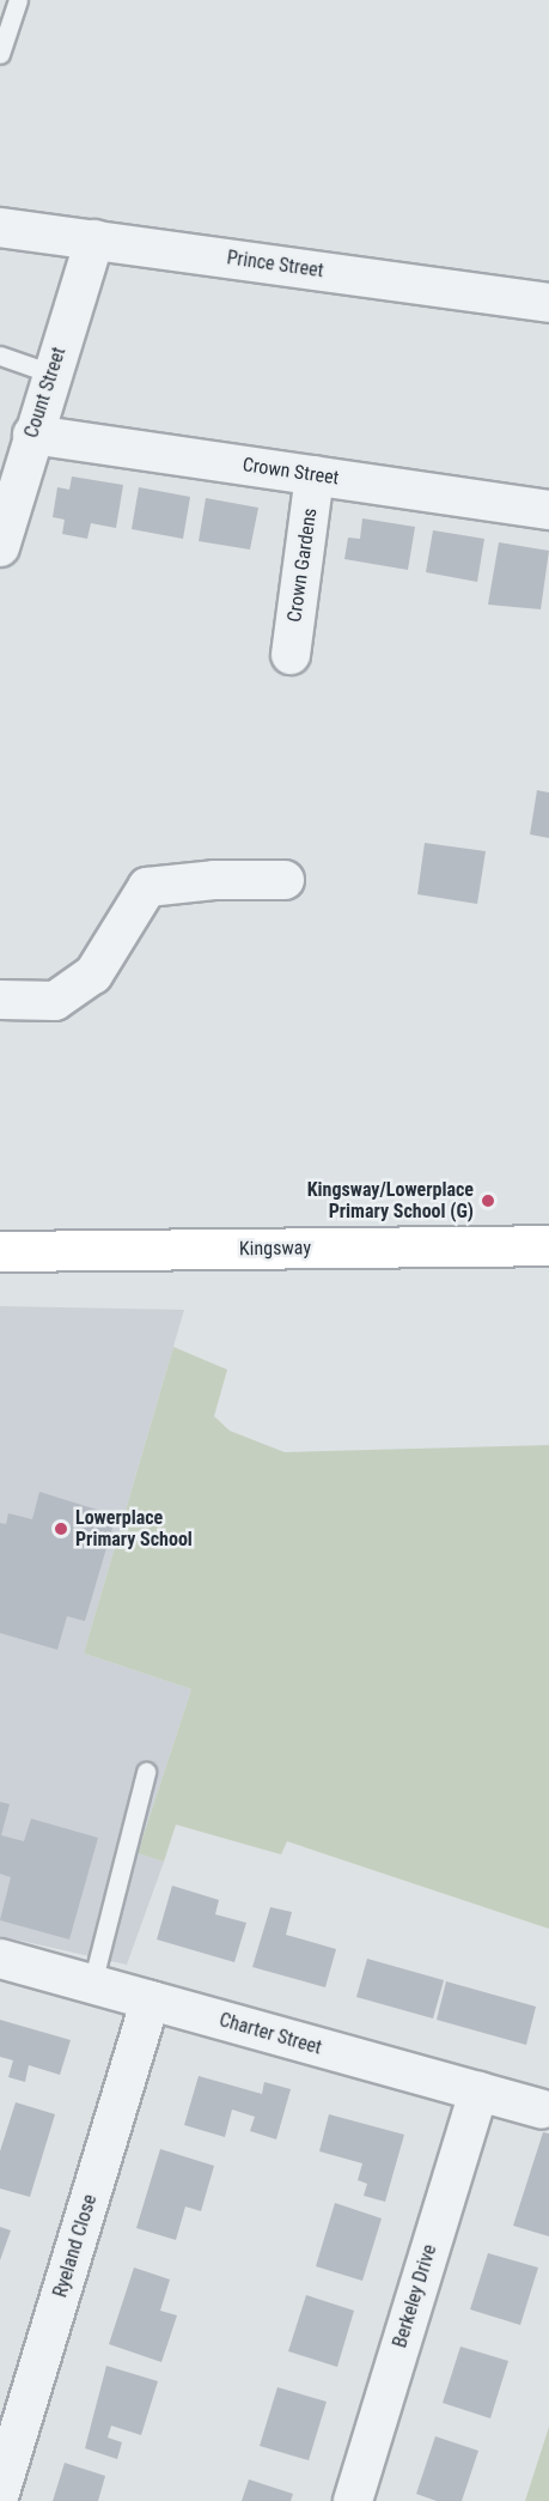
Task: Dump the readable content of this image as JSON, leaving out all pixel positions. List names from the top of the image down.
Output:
{
  "streets": {
    "highway": ["Kingsway"],
    "street": [
      "Prince Street",
      "Count Street",
      "Crown Street",
      "Crown Gardens",
      "Charter Street",
      "Ryeland Close",
      "Berkeley Drive"
    ]
  },
  "crossings": [
    ["Prince Street", "Count Street"],
    ["Count Street", "Crown Street"],
    ["Crown Street", "Crown Gardens"],
    ["Charter Street", "Ryeland Close"],
    ["Charter Street", "Berkeley Drive"]
  ],
  "places": ["Kingsway/Lowerplace Primary School (G)", "Lowerplace Primary School"]
}
